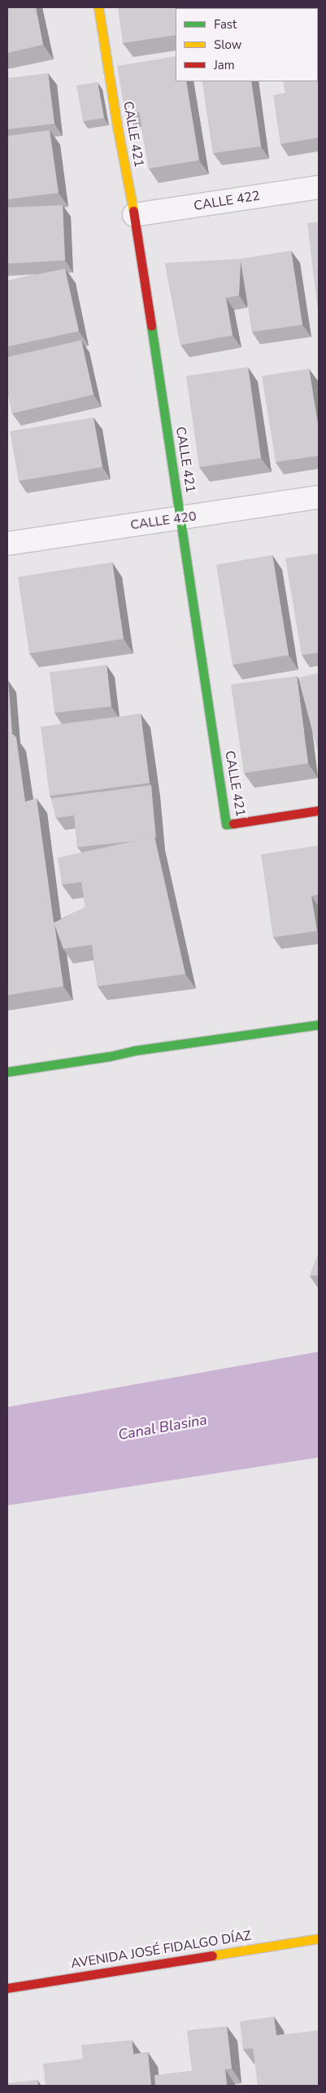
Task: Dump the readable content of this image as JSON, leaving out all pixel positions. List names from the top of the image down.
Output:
{
  "streets": {
    "street": [
      "CALLE 421",
      "CALLE 422",
      "CALLE 420",
      "AVENIDA JOSÉ FIDALGO DÍAZ"
    ]
  },
  "crossings": [
    ["CALLE 421", "CALLE 422"],
    ["CALLE 421", "CALLE 420"]
  ],
  "water": ["Canal Blasina"],
  "legend": ["Fast", "Slow", "Jam"]
}
